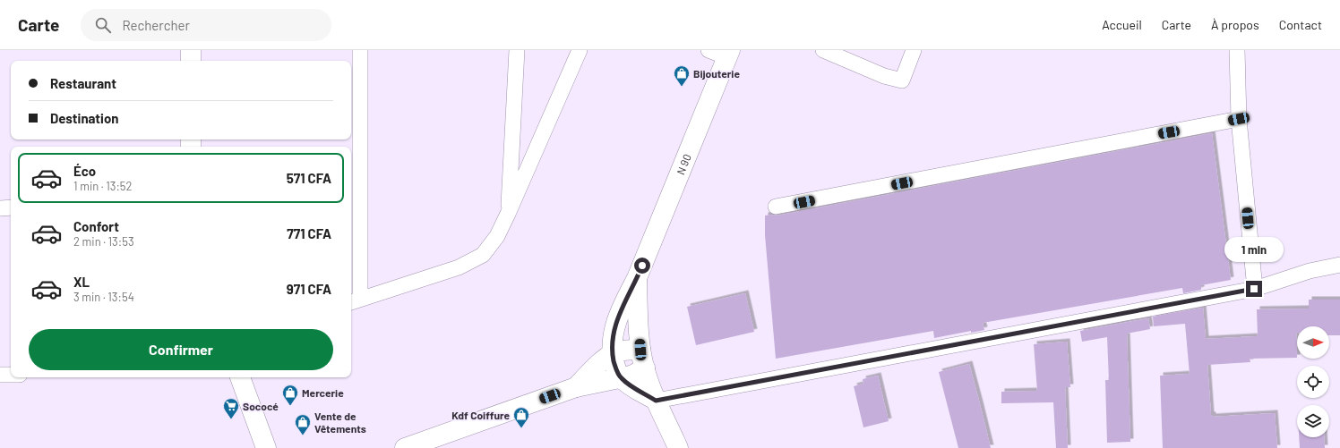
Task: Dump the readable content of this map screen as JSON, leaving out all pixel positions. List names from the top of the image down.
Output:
{
  "streets": {
    "street": ["N 90"]
  },
  "places": {
    "shop": [
      "Bijouterie",
      "Mercerie",
      "Kdf Coiffure",
      "Vente de Vêtements"
    ],
    "supermarket": ["Sococé"]
  },
  "north": "right",
  "page": {
    "header": "Carte",
    "search": "Rechercher",
    "nav": [
      "Accueil",
      "Carte",
      "À propos",
      "Contact"
    ],
    "banner": ["Restaurant", "Destination"],
    "list": [
      {
        "name": "Éco",
        "note": "1 min · 13:52",
        "value": "571 CFA"
      },
      {
        "name": "Confort",
        "note": "2 min · 13:53",
        "value": "771 CFA"
      },
      {
        "name": "XL",
        "note": "3 min · 13:54",
        "value": "971 CFA"
      }
    ],
    "bubble": "1 min",
    "buttons": "Confirmer"
  }
}
